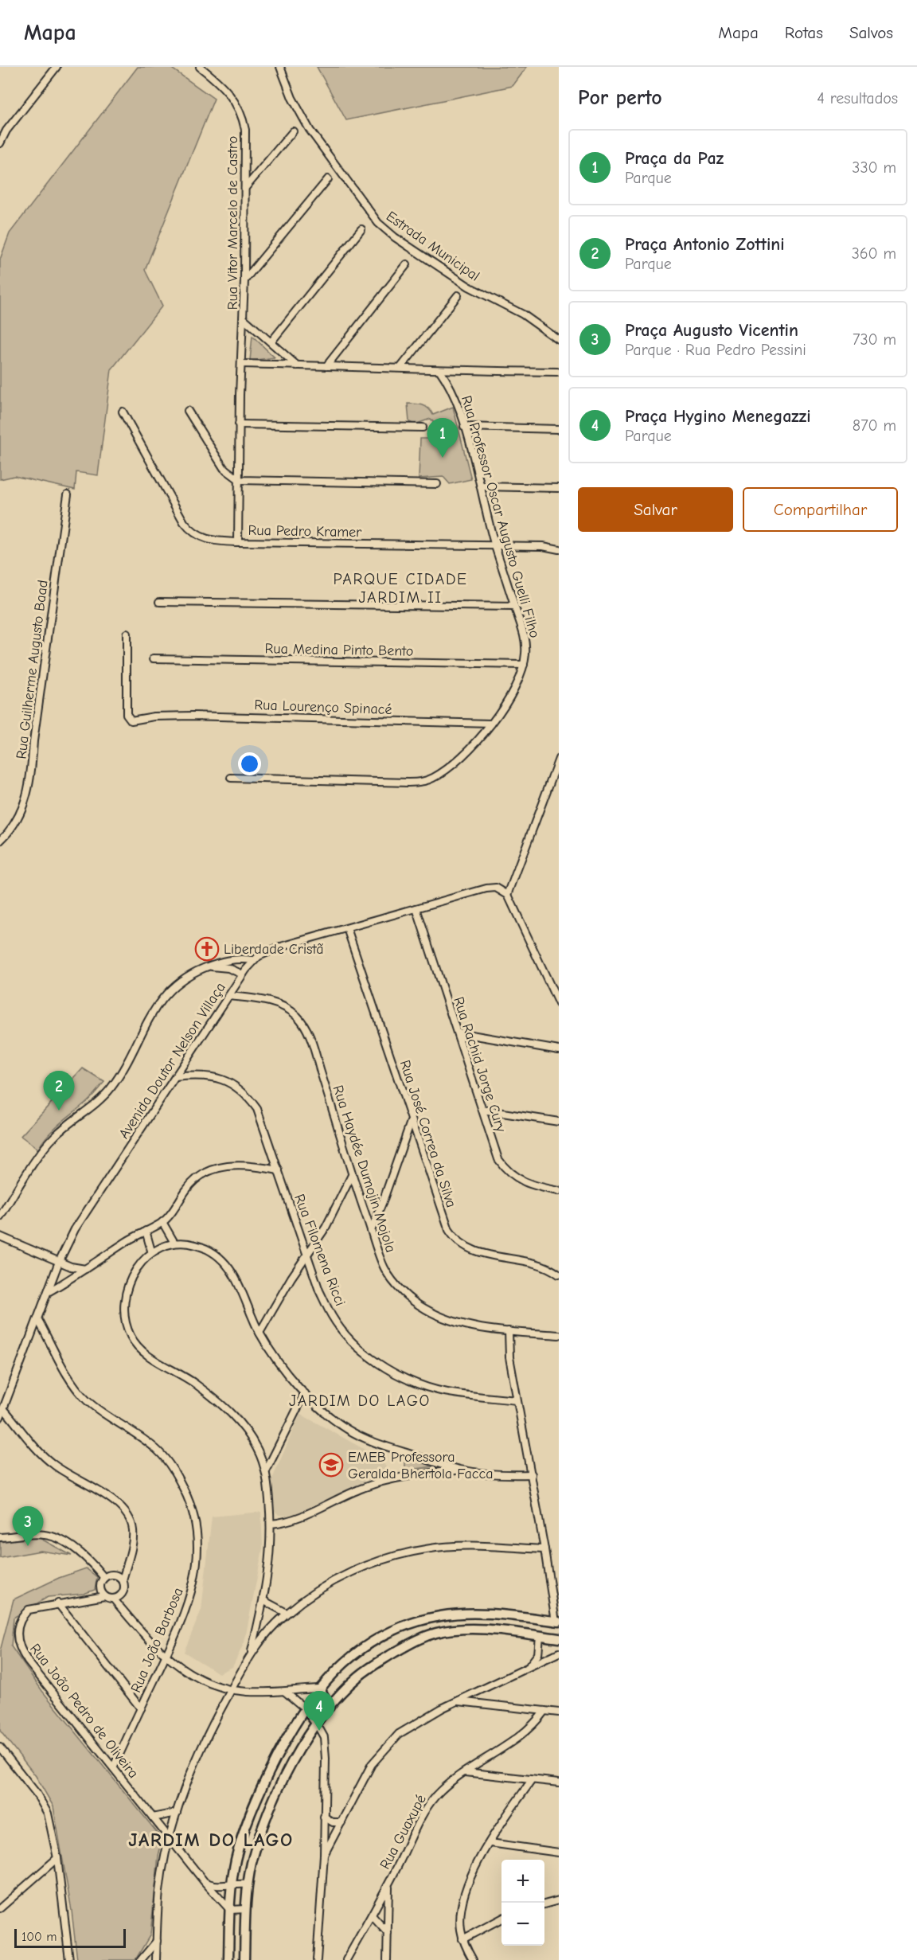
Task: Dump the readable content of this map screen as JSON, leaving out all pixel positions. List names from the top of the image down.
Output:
{
  "streets": {
    "street": [
      "Rua Vitor Marcelo de Castro",
      "Estrada Municipal",
      "Rua Professor Oscar Augusto Guelli Filho",
      "Rua Pedro Kramer",
      "Rua Medina Pinto Bento",
      "Rua Guilherme Augusto Baad",
      "Rua Lourenço Spinacé",
      "Avenida Doutor Nelson Villaça",
      "Rua Rachid Jorge Cury",
      "Rua José Correa da Silva",
      "Rua Haydée Dumojin Mojola",
      "Rua Filomena Ricci",
      "Rua João Barbosa",
      "Rua João Pedro de Oliveira",
      "Rua Guaxupé"
    ]
  },
  "crossings": [
    ["Rua Vitor Marcelo de Castro", "Rua Pedro Kramer"],
    ["Rua Professor Oscar Augusto Guelli Filho", "Rua Pedro Kramer"],
    ["Rua Professor Oscar Augusto Guelli Filho", "Rua Medina Pinto Bento"],
    ["Rua Professor Oscar Augusto Guelli Filho", "Rua Lourenço Spinacé"],
    ["Avenida Doutor Nelson Villaça", "Rua Rachid Jorge Cury"],
    ["Avenida Doutor Nelson Villaça", "Rua José Correa da Silva"],
    ["Avenida Doutor Nelson Villaça", "Rua Haydée Dumojin Mojola"],
    ["Avenida Doutor Nelson Villaça", "Rua Filomena Ricci"],
    ["Avenida Doutor Nelson Villaça", "Rua João Barbosa"],
    ["Rua João Barbosa", "Rua João Pedro de Oliveira"]
  ],
  "districts": ["PARQUE CIDADE JARDIM II", "JARDIM DO LAGO", "JARDIM DO LAGO"],
  "places": {
    "church": ["Liberdade Cristã"],
    "school or university": ["EMEB Professora Geralda Bhertola Facca"]
  },
  "scale_bar": "100 m",
  "page": {
    "header": "Mapa",
    "nav": ["Mapa", "Rotas", "Salvos"],
    "heading": ["Por perto", "4 resultados"],
    "list": [
      {
        "mark": "1",
        "name": "Praça da Paz",
        "note": "Parque",
        "value": "330 m"
      },
      {
        "mark": "2",
        "name": "Praça Antonio Zottini",
        "note": "Parque",
        "value": "360 m"
      },
      {
        "mark": "3",
        "name": "Praça Augusto Vicentin",
        "note": "Parque · Rua Pedro Pessini",
        "value": "730 m"
      },
      {
        "mark": "4",
        "name": "Praça Hygino Menegazzi",
        "note": "Parque",
        "value": "870 m"
      }
    ],
    "pins": [
      "1",
      "2",
      "3",
      "4"
    ],
    "buttons": ["Salvar", "Compartilhar"],
    "map_buttons": ["+", "−"],
    "scale": "100 m"
  }
}
